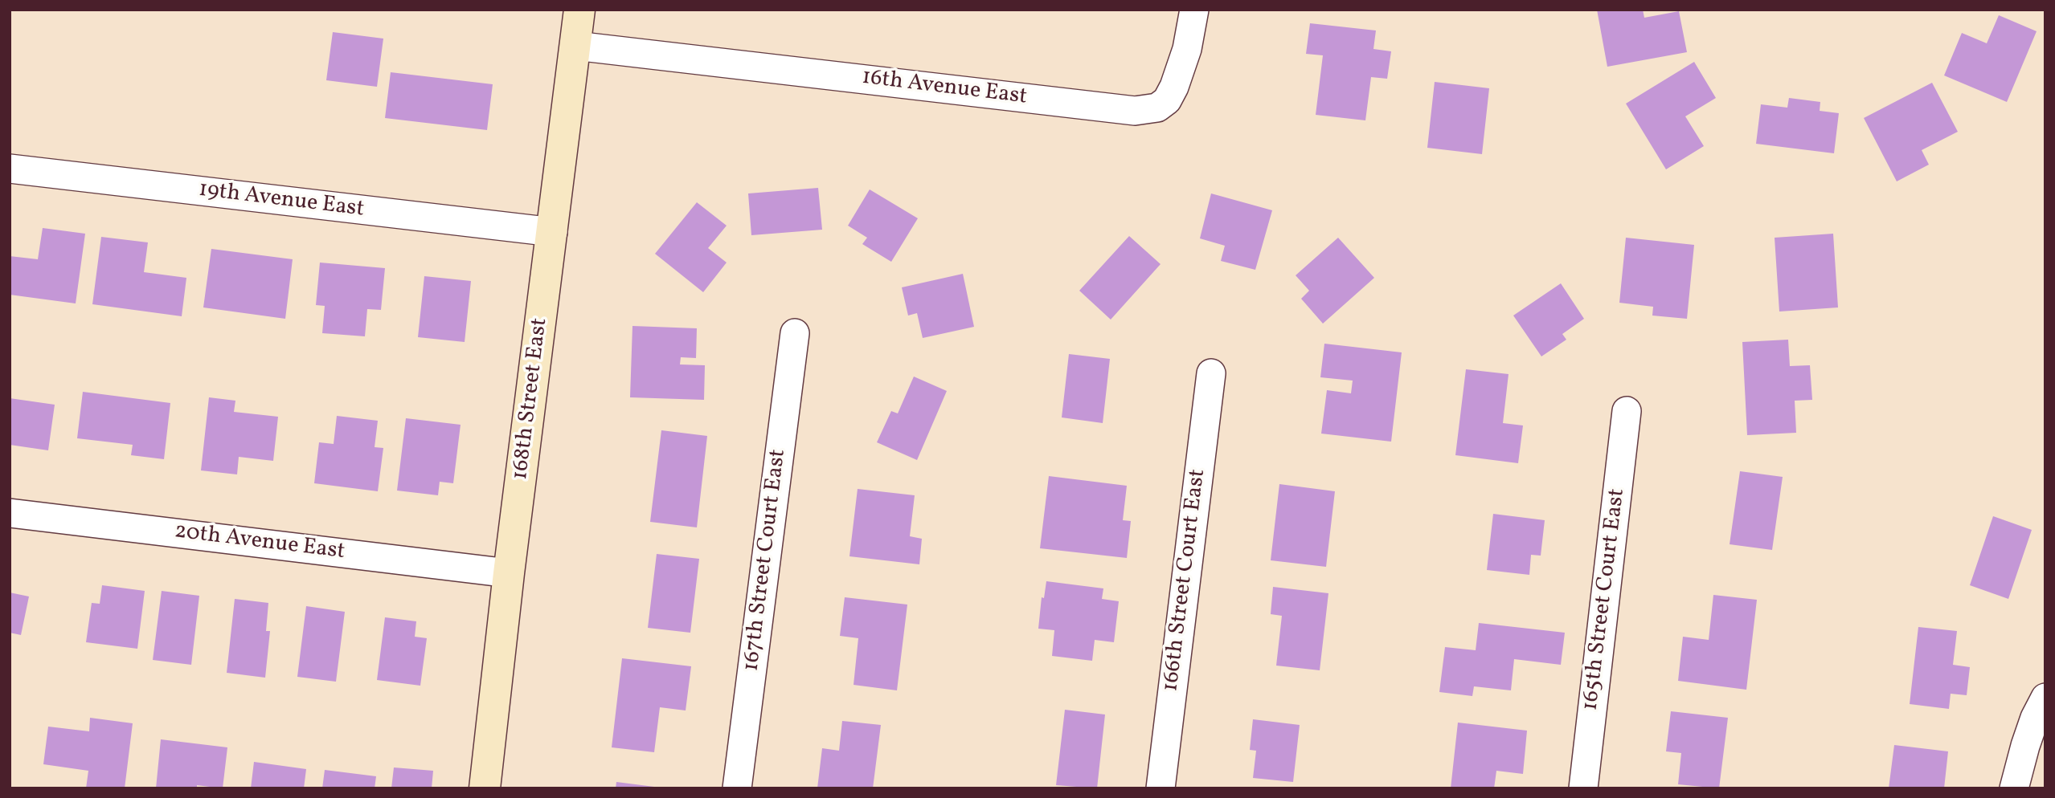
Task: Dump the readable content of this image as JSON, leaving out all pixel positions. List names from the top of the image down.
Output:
{
  "streets": {
    "street": [
      "16th Avenue East",
      "19th Avenue East",
      "168th Street East",
      "20th Avenue East",
      "167th Street Court East",
      "166th Street Court East",
      "165th Street Court East"
    ]
  },
  "crossings": [
    ["16th Avenue East", "168th Street East"],
    ["19th Avenue East", "168th Street East"],
    ["168th Street East", "20th Avenue East"]
  ]
}
